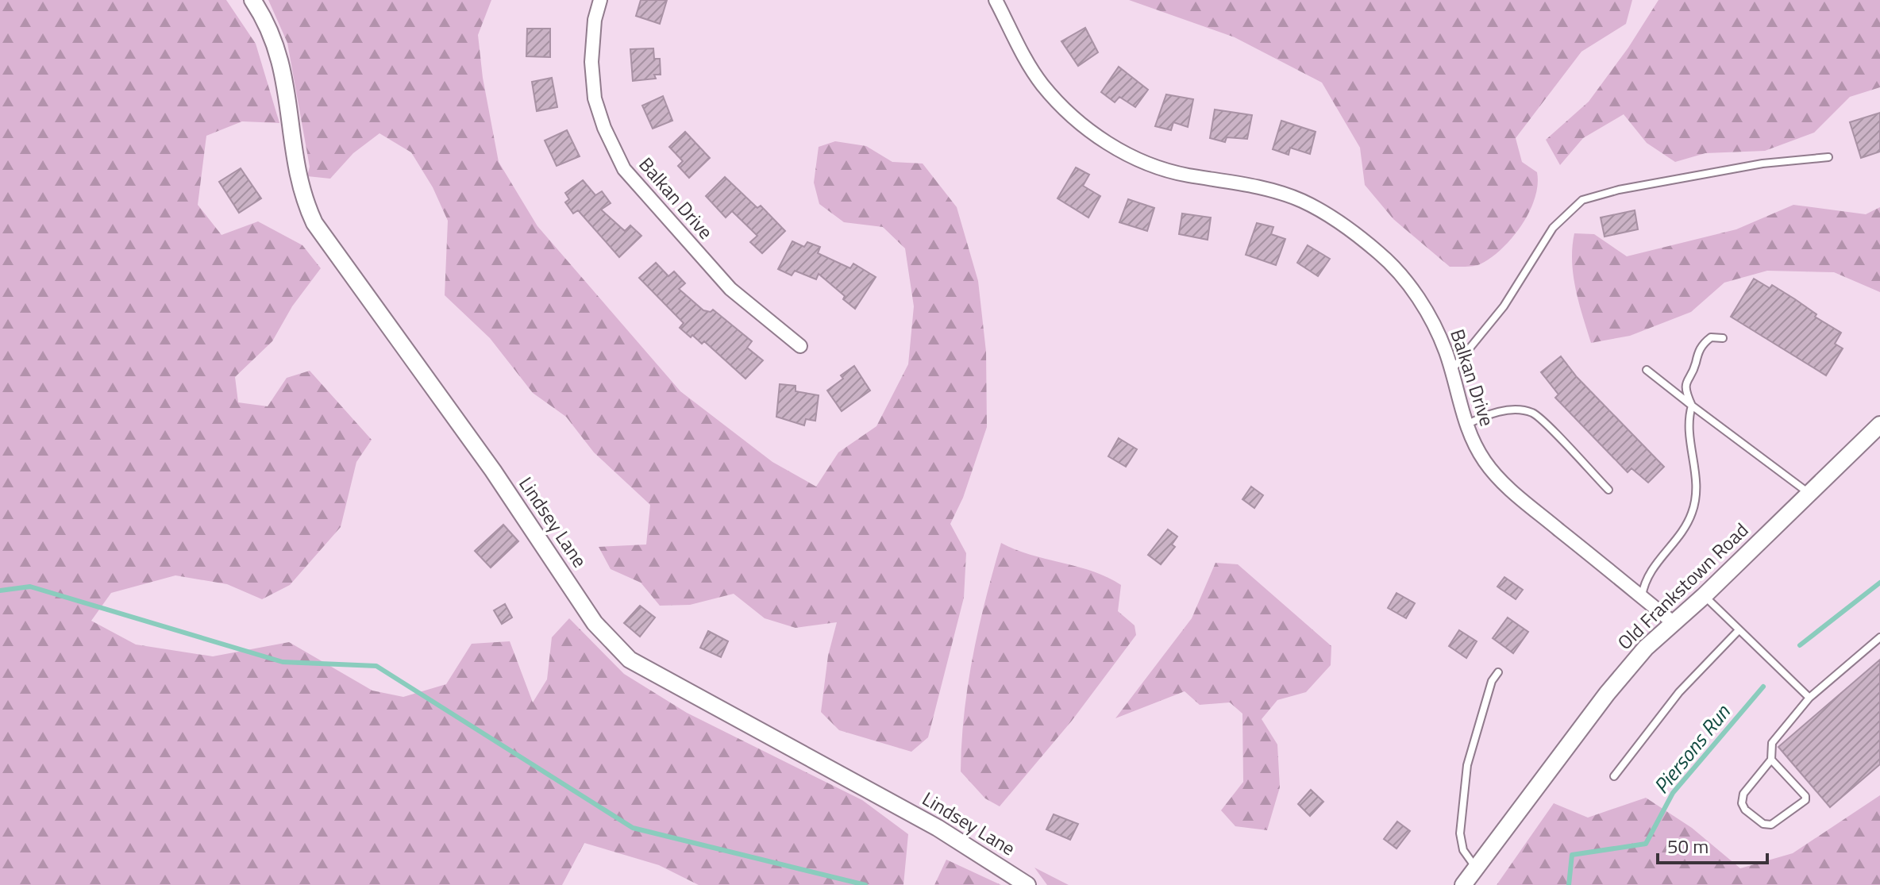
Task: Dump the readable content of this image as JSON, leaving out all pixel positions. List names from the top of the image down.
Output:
{
  "streets": {
    "street": ["Balkan Drive", "Lindsey Lane", "Old Frankstown Road"]
  },
  "crossings": [
    ["Balkan Drive", "Old Frankstown Road"]
  ],
  "water": ["Piersons Run"],
  "scale_bar": "50 m"
}
